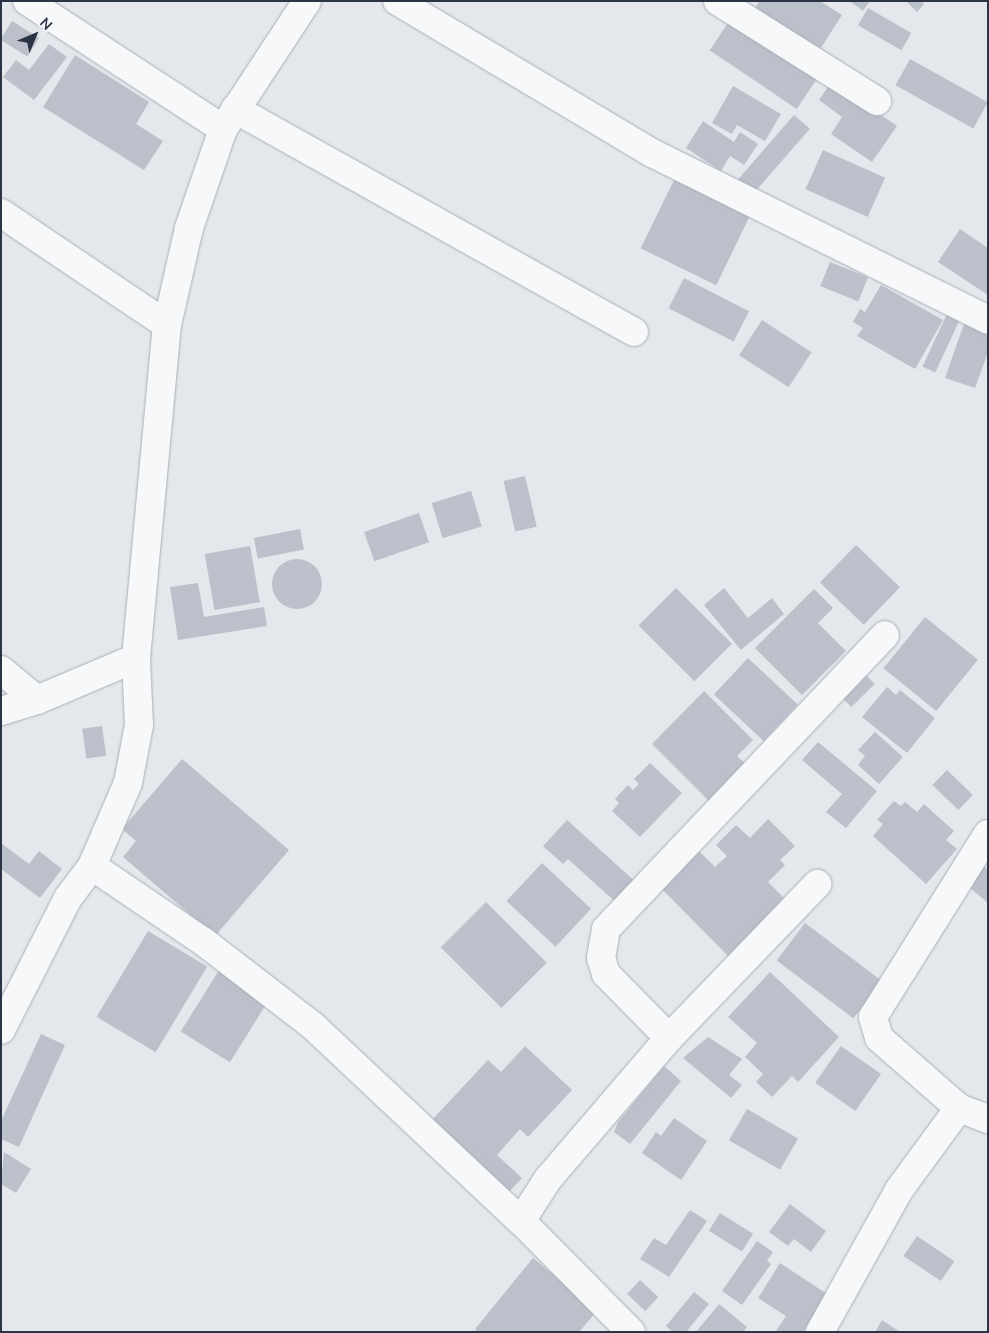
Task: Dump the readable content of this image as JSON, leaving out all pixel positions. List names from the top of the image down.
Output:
{
  "north": "top right"
}
